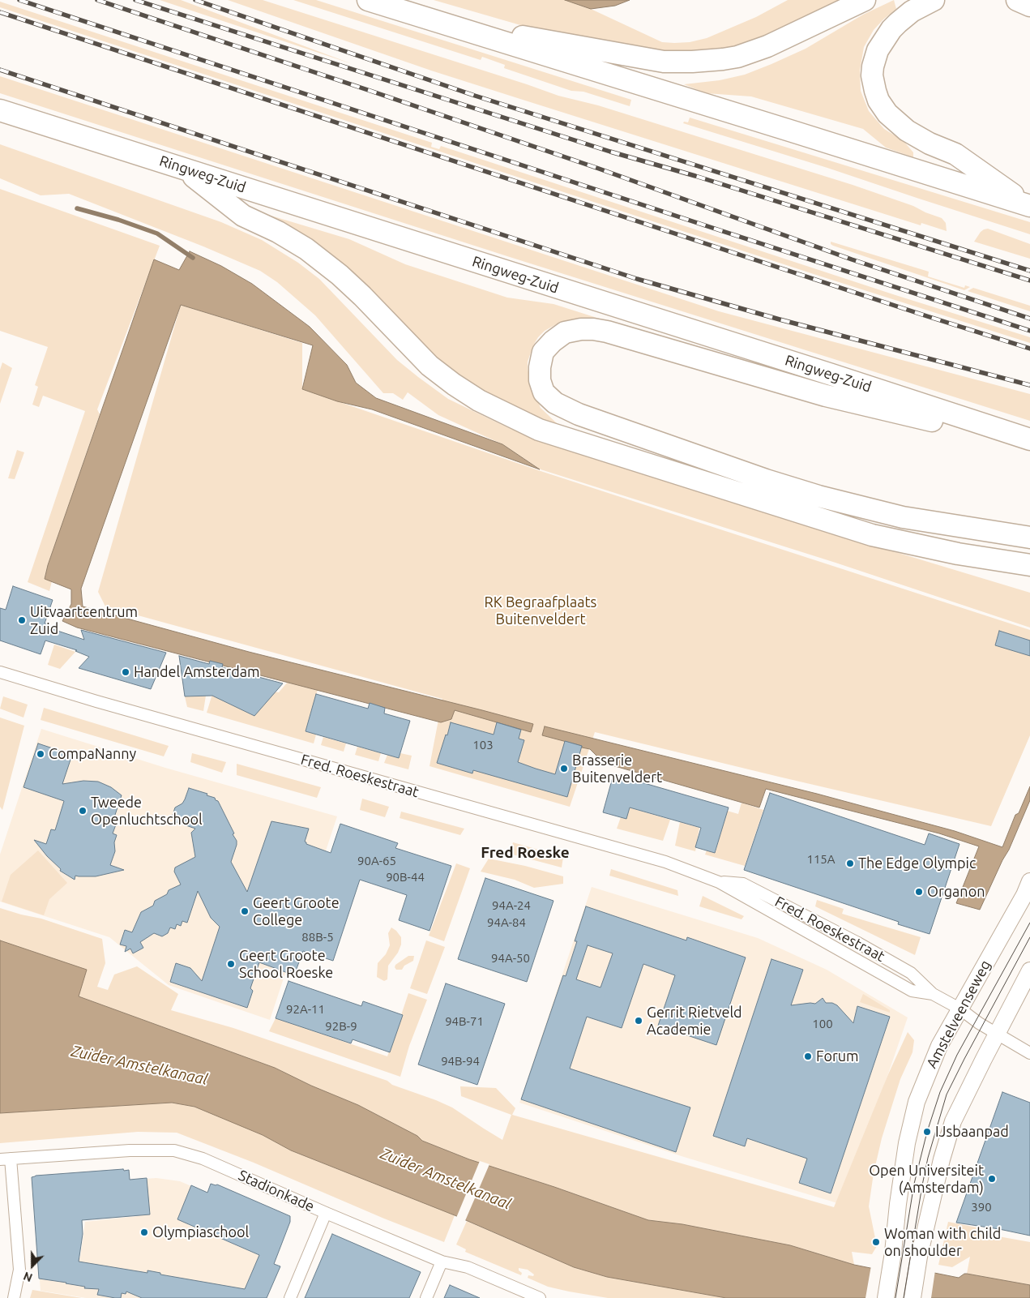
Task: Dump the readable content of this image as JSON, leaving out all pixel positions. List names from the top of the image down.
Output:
{
  "streets": {
    "highway": ["Ringweg-Zuid"],
    "main road": ["Amstelveenseweg"],
    "street": ["Fred. Roeskestraat", "Stadionkade"]
  },
  "crossings": [
    ["Fred. Roeskestraat", "Amstelveenseweg"]
  ],
  "districts": ["Fred Roeske"],
  "water": ["Zuider Amstelkanaal"],
  "parks": ["RK Begraafplaats Buitenveldert"],
  "places": [
    "Uitvaartcentrum Zuid",
    "Handel Amsterdam",
    "CompaNanny",
    "Brasserie Buitenveldert",
    "Tweede Openluchtschool",
    "The Edge Olympic",
    "Organon",
    "Geert Groote College",
    "Geert Groote School Roeske",
    "Gerrit Rietveld Academie",
    "Forum",
    "IJsbaanpad",
    "Open Universiteit (Amsterdam)",
    "Olympiaschool",
    "Woman with child on shoulder"
  ],
  "house_numbers": [
    "103",
    "115A",
    "90A-65",
    "90B-44",
    "94A-24",
    "94A-84",
    "88B-5",
    "94A-50",
    "92A-11",
    "94B-71",
    "100",
    "92B-9",
    "94B-94",
    "390"
  ],
  "north": "bottom"
}
